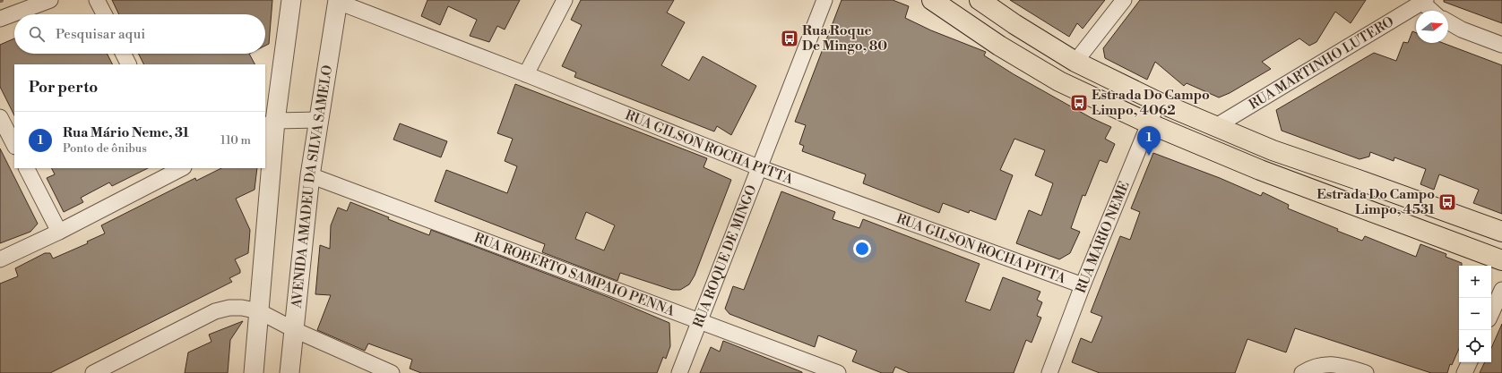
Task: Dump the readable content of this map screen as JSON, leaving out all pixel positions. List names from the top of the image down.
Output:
{
  "streets": {
    "street": [
      "RUA MARTINHO LUTERO",
      "RUA GILSON ROCHA PITTA",
      "AVENIDA AMADEU DA SILVA SAMELO",
      "RUA MÁRIO NEME",
      "RUA ROQUE DE MINGO",
      "RUA ROBERTO SAMPAIO PENNA"
    ]
  },
  "crossings": [
    ["RUA GILSON ROCHA PITTA", "AVENIDA AMADEU DA SILVA SAMELO"],
    ["RUA GILSON ROCHA PITTA", "RUA MÁRIO NEME"],
    ["RUA GILSON ROCHA PITTA", "RUA ROQUE DE MINGO"],
    ["AVENIDA AMADEU DA SILVA SAMELO", "RUA ROBERTO SAMPAIO PENNA"],
    ["RUA ROQUE DE MINGO", "RUA ROBERTO SAMPAIO PENNA"]
  ],
  "places": {
    "bus stop": ["Rua Roque De Mingo, 80", "Estrada Do Campo Limpo, 4062", "Estrada Do Campo Limpo, 4531"]
  },
  "north": "right",
  "page": {
    "search": "Pesquisar aqui",
    "heading": "Por perto",
    "list": [
      {
        "mark": "1",
        "name": "Rua Mário Neme, 31",
        "note": "Ponto de ônibus",
        "value": "110 m"
      }
    ],
    "pins": "1",
    "map_buttons": ["+", "−"]
  }
}
